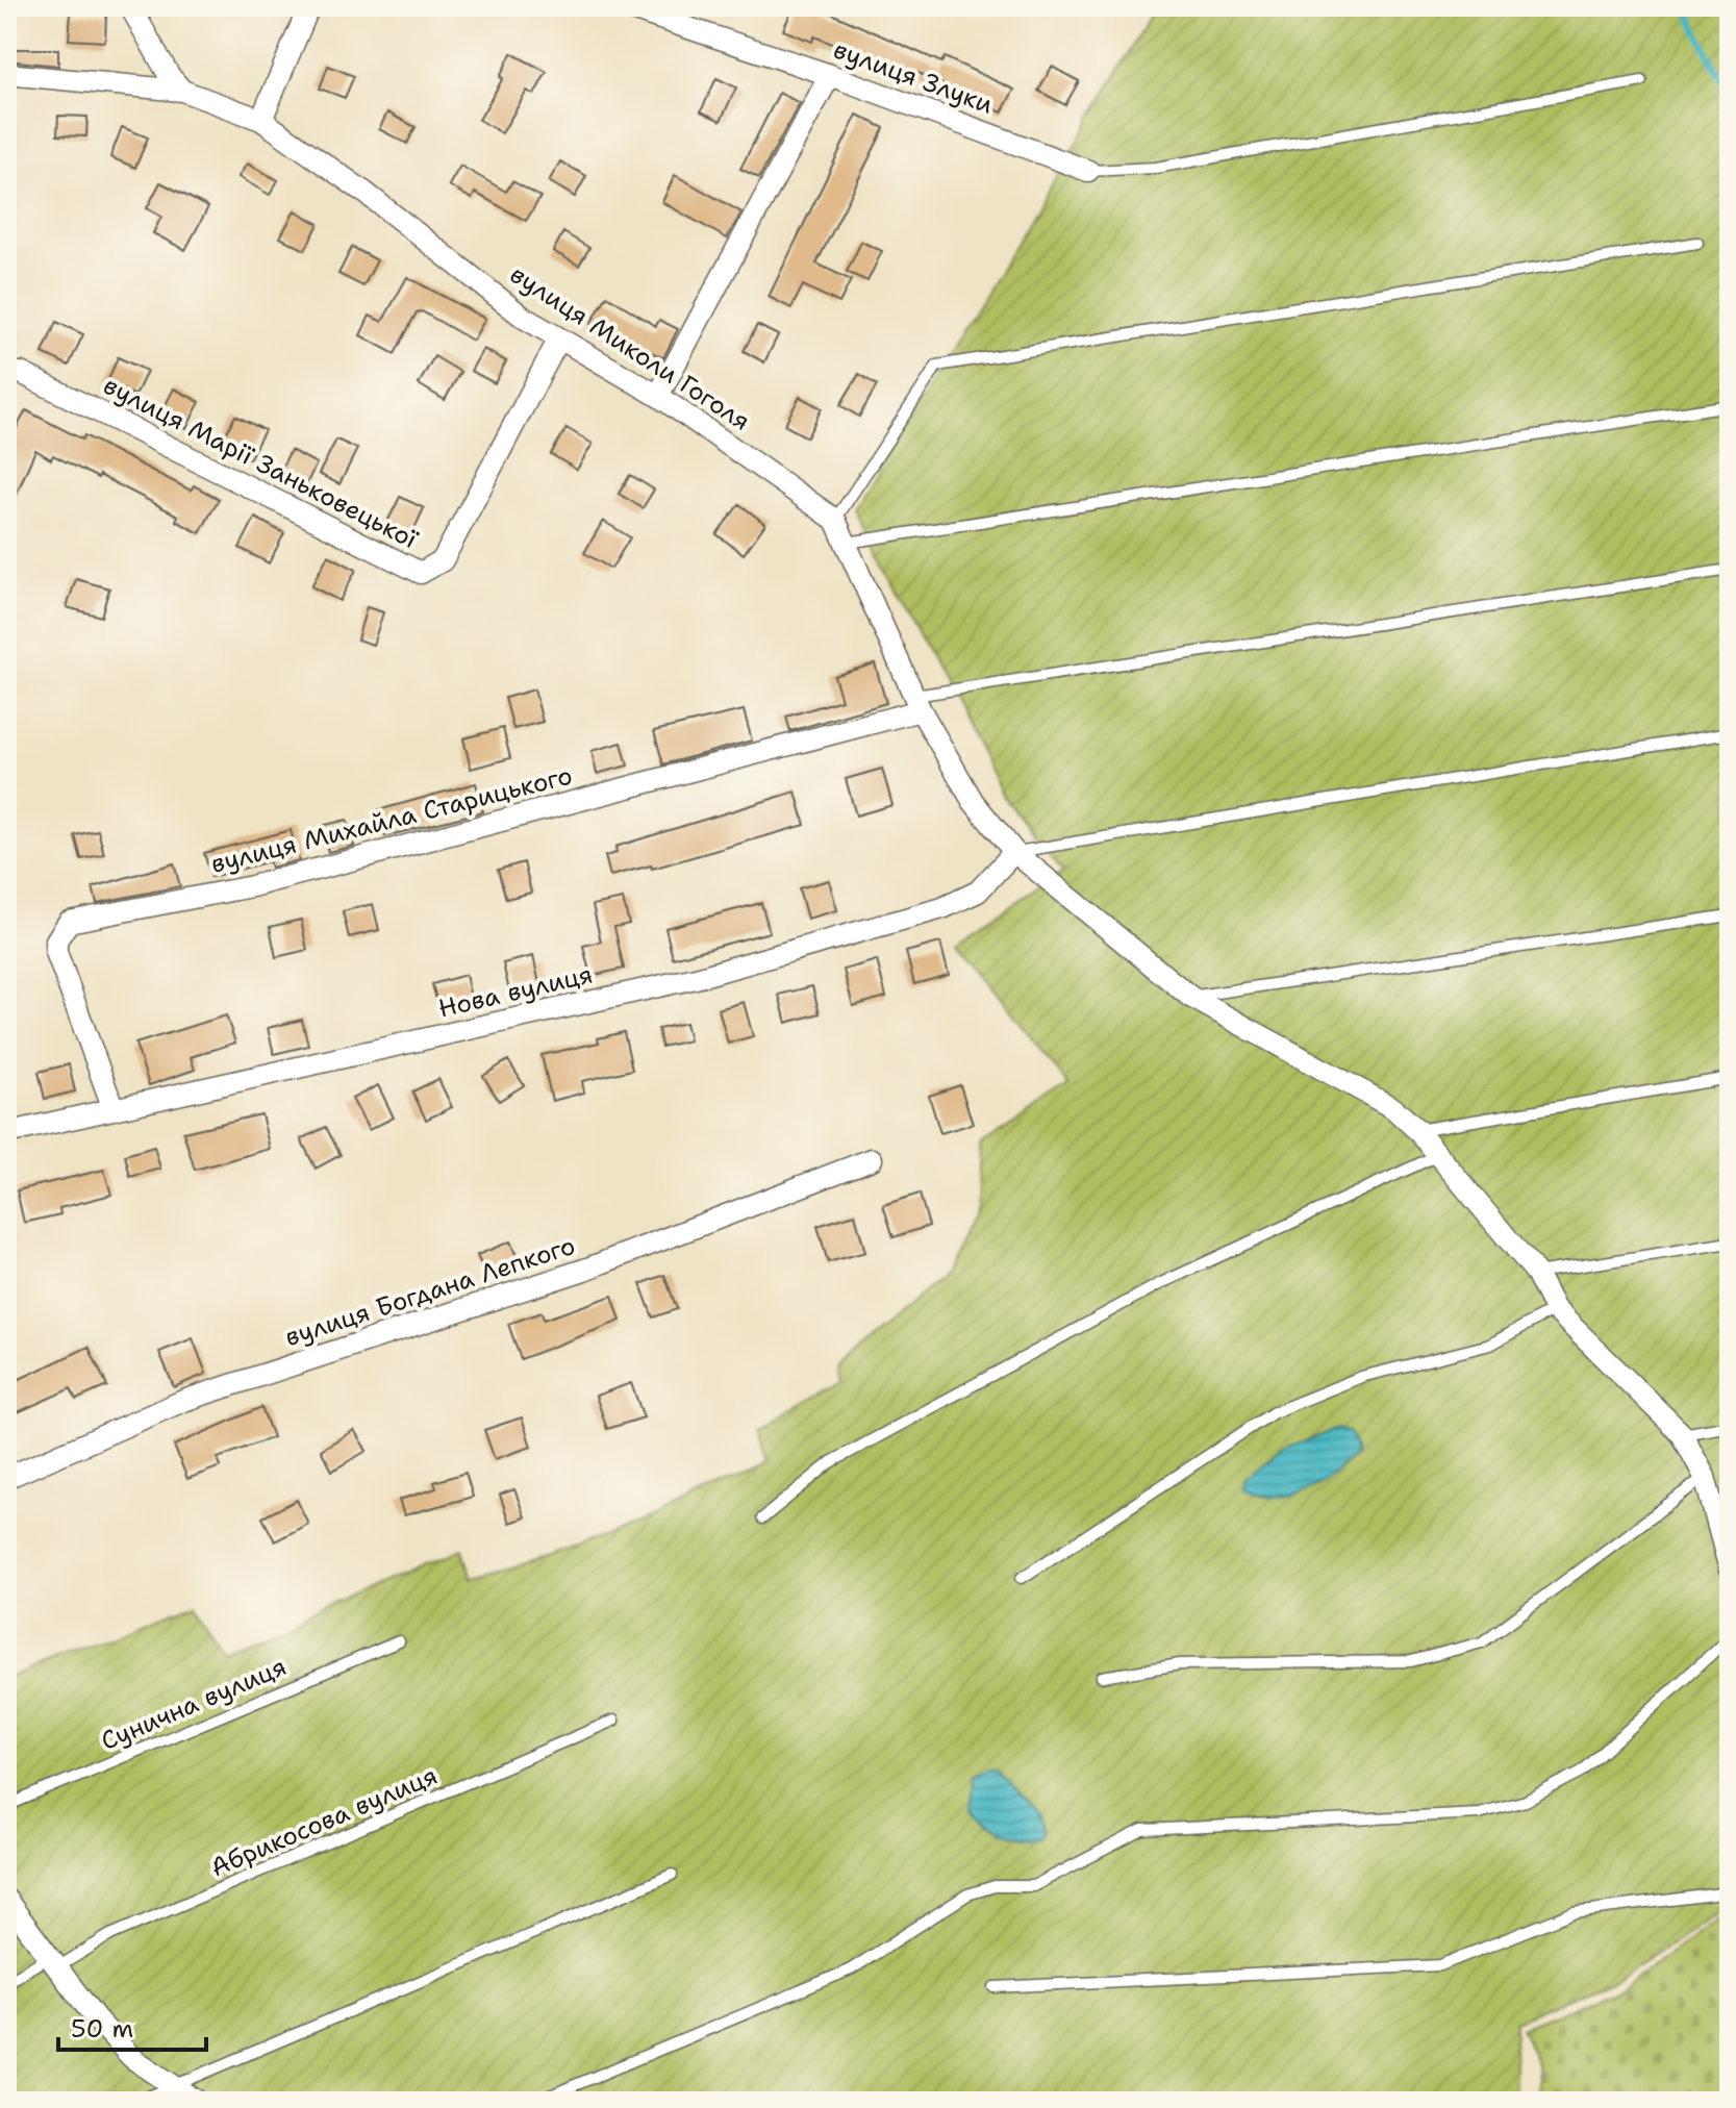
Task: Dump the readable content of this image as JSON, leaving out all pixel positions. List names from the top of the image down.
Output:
{
  "streets": {
    "street": [
      "вулиця Злуки",
      "вулиця Миколи Гоголя",
      "вулиця Марії Заньковецької",
      "вулиця Михайла Старицького",
      "Нова вулиця",
      "вулиця Богдана Лепкого"
    ],
    "lane": ["Сунична вулиця", "Абрикосова вулиця"]
  },
  "crossings": [
    ["вулиця Миколи Гоголя", "вулиця Марії Заньковецької"],
    ["вулиця Миколи Гоголя", "вулиця Михайла Старицького"],
    ["вулиця Миколи Гоголя", "Нова вулиця"],
    ["вулиця Михайла Старицького", "Нова вулиця"]
  ],
  "scale_bar": "50 m"
}
